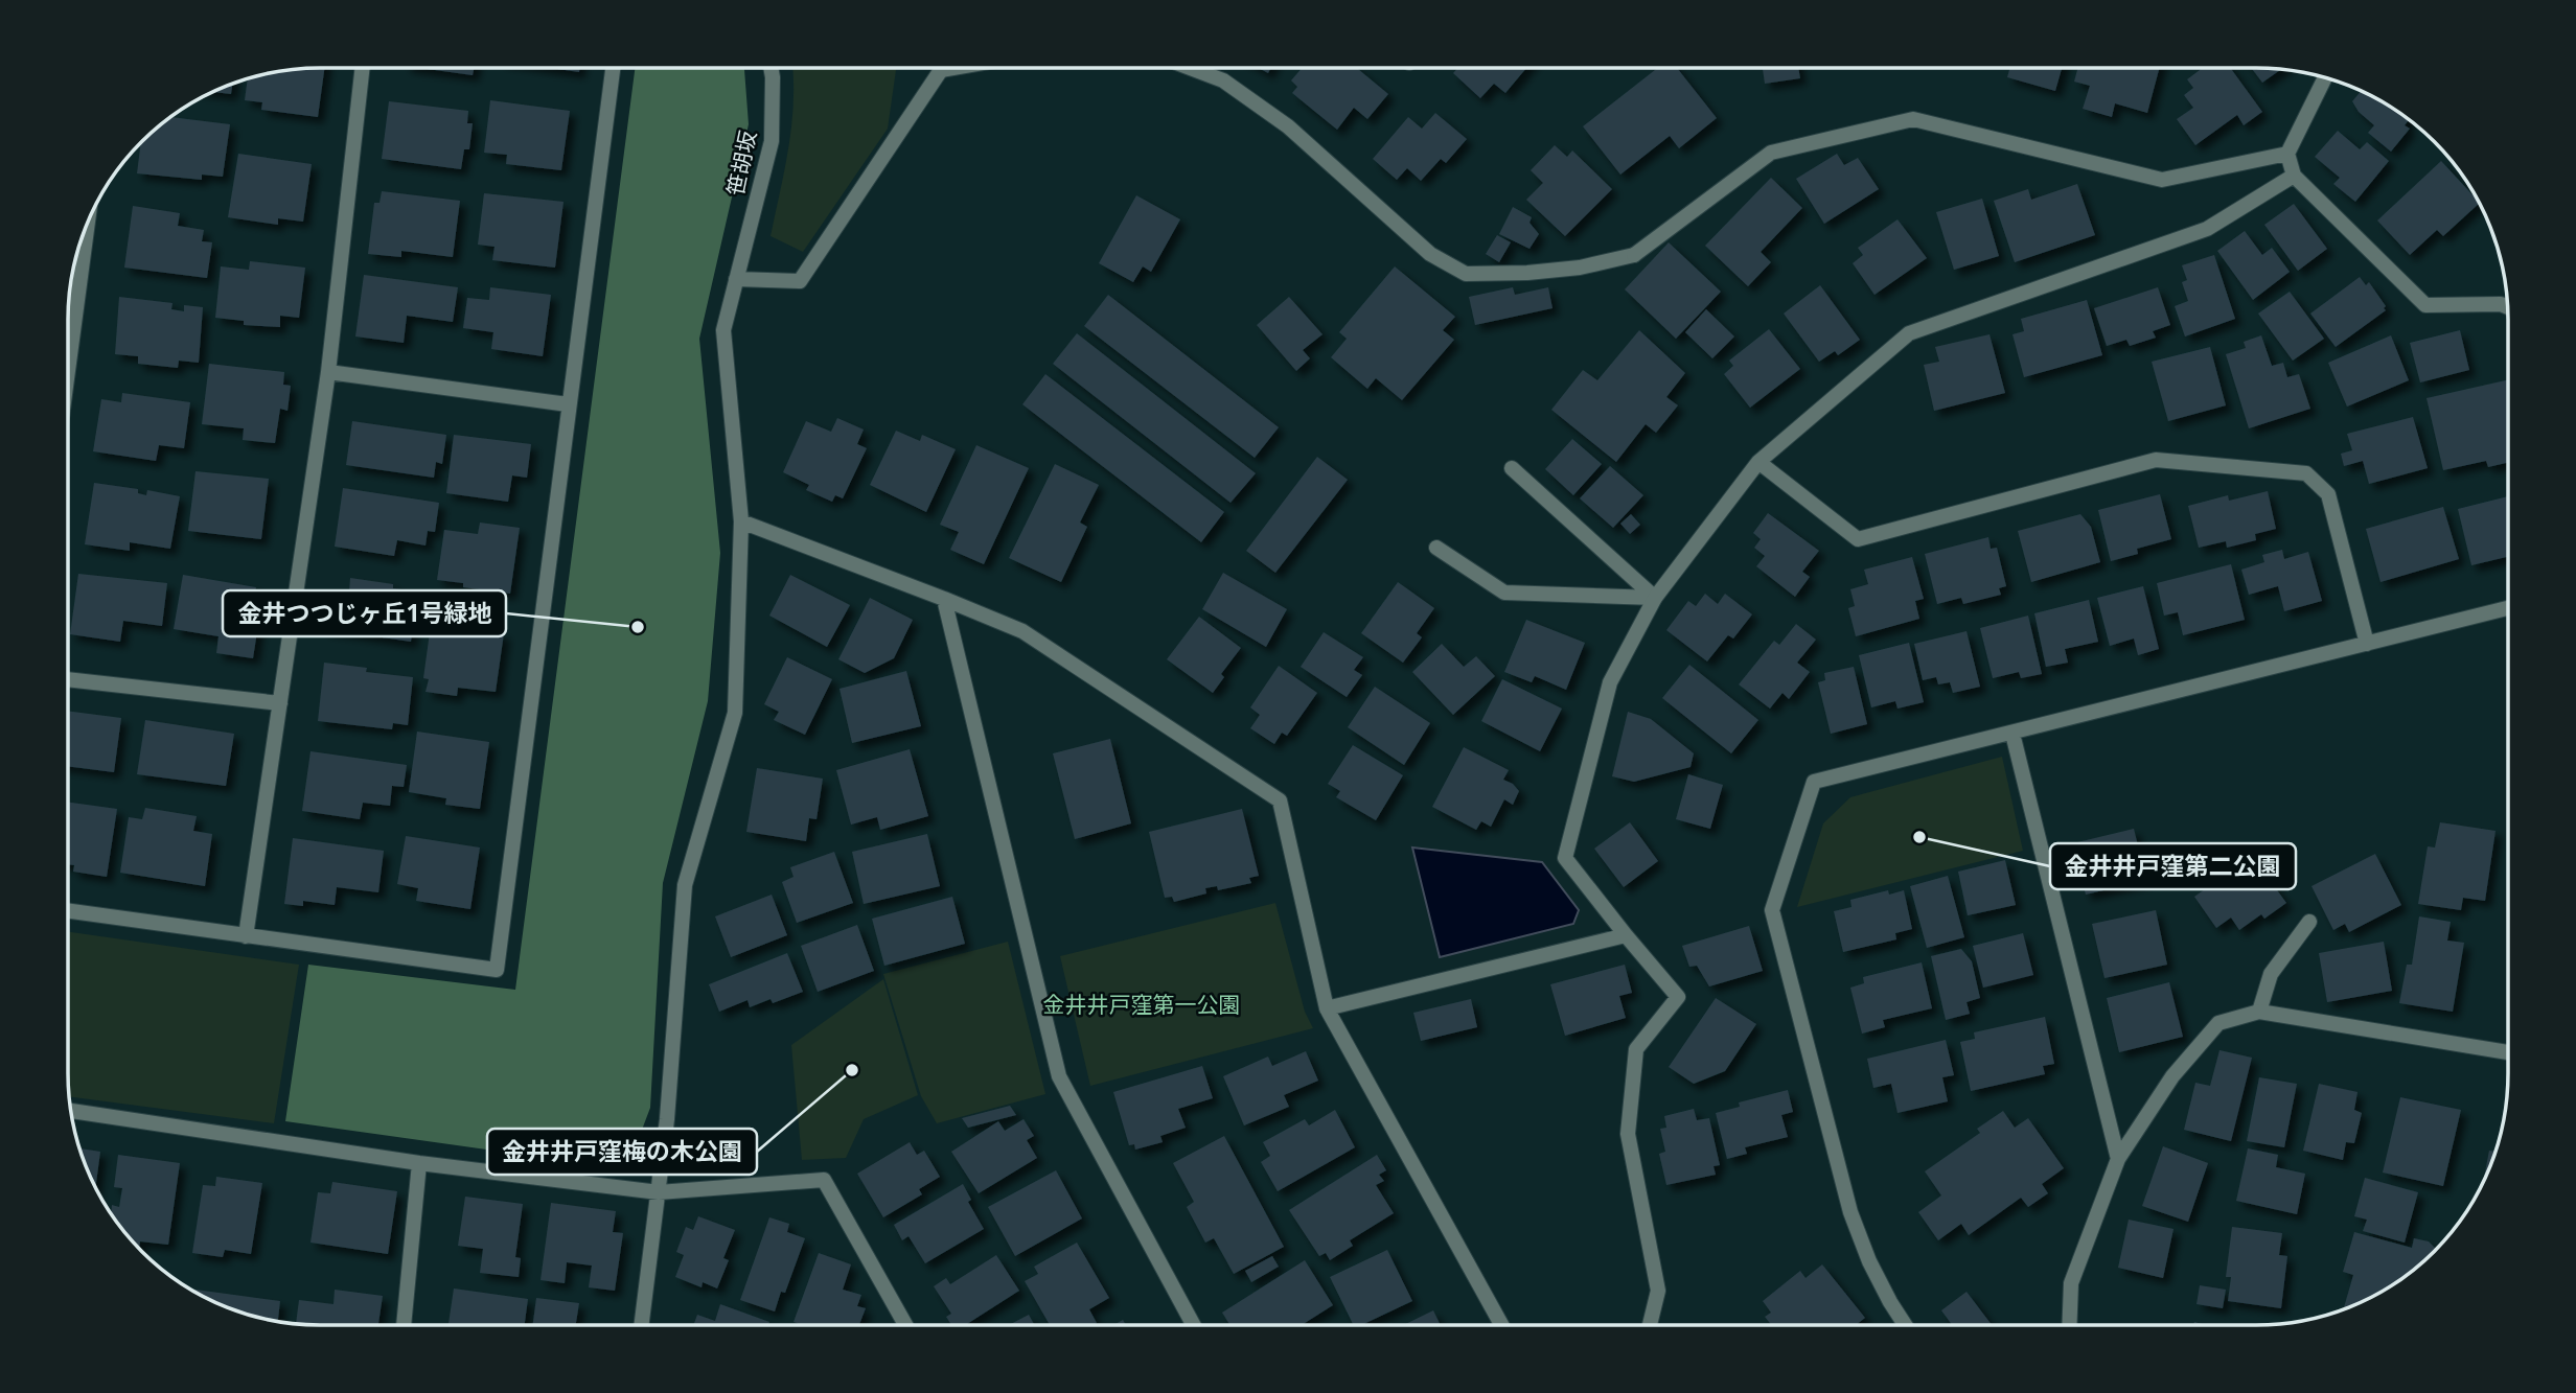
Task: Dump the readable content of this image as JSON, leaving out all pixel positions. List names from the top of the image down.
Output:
{
  "streets": {
    "street": ["笹胡坂"]
  },
  "parks": ["金井井戸窪第一公園"],
  "places": ["金井つつじヶ丘1号緑地", "金井井戸窪第二公園", "金井井戸窪梅の木公園"]
}
